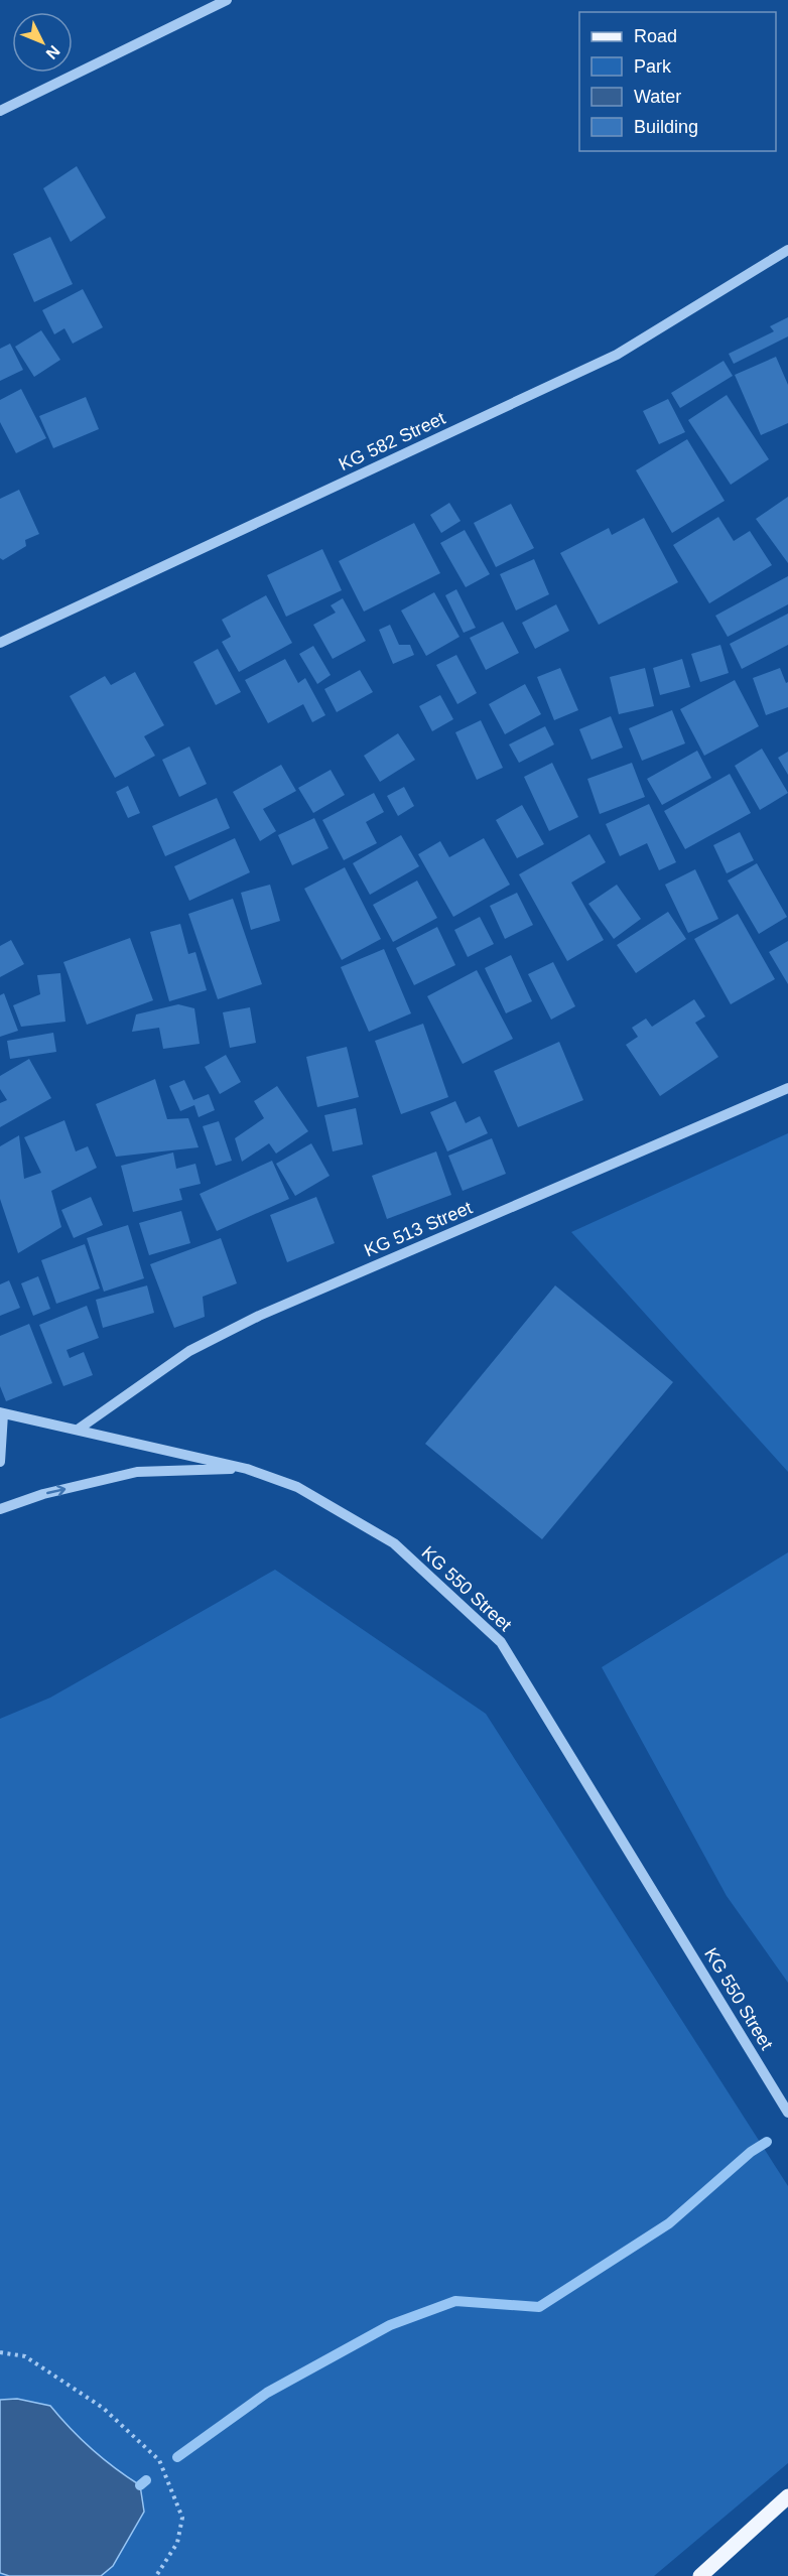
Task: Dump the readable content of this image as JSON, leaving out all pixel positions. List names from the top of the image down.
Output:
{
  "streets": {
    "street": ["KG 582 Street", "KG 513 Street", "KG 550 Street"]
  },
  "crossings": [
    ["KG 513 Street", "KG 550 Street"]
  ],
  "legend": [
    "Road",
    "Park",
    "Water",
    "Building"
  ],
  "north": "bottom right"
}
